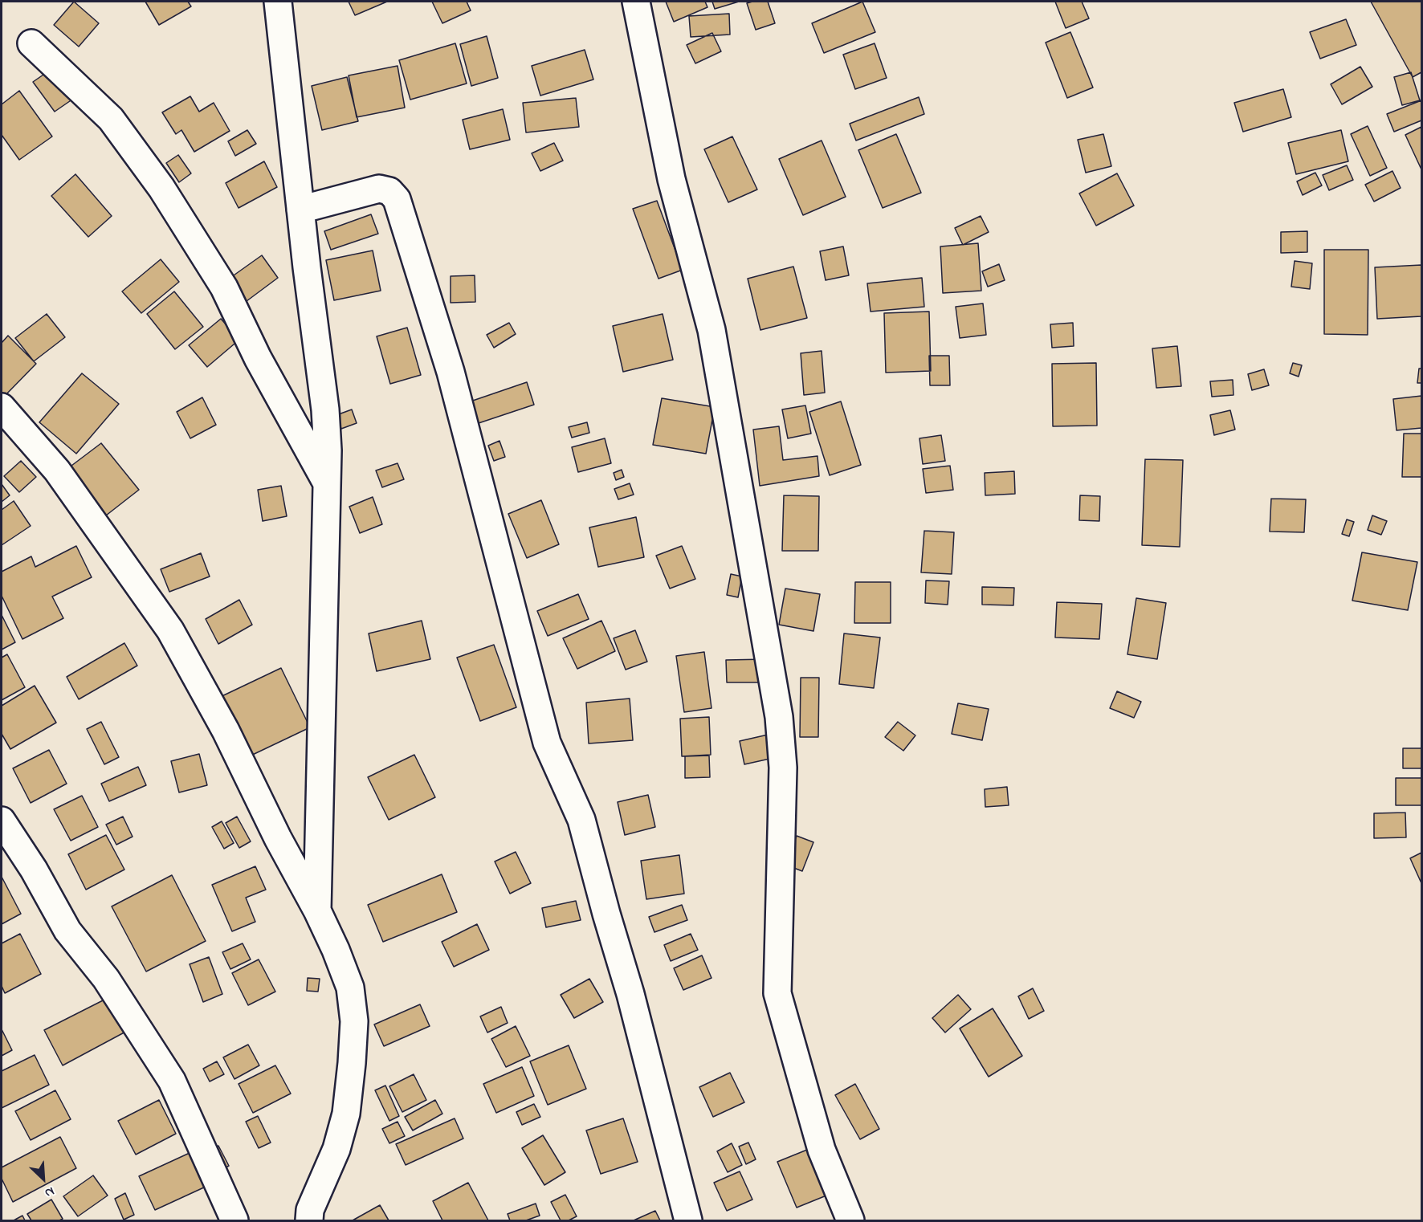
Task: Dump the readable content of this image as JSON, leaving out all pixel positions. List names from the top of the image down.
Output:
{
  "north": "bottom right"
}
